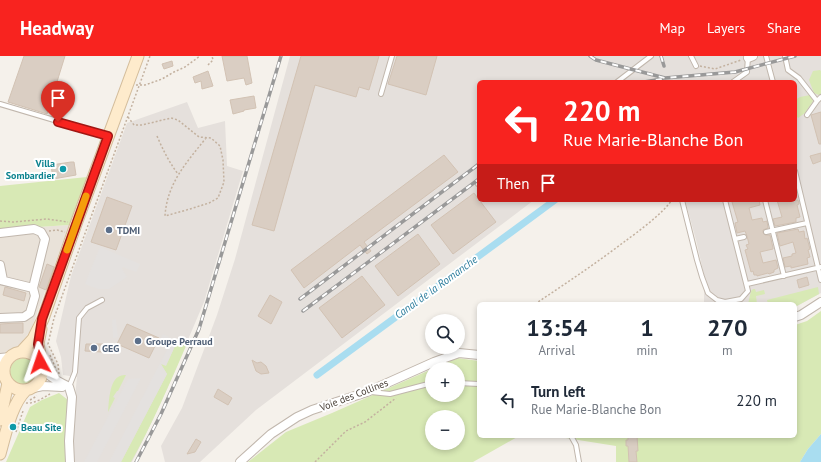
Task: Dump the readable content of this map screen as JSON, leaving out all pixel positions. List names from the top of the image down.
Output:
{
  "streets": {
    "street": ["Voie des Collines"]
  },
  "water": ["Canal de la Romanche"],
  "places": [
    "Villa Sombardier",
    "TDMI",
    "Groupe Perraud",
    "GEG",
    "Beau Site"
  ],
  "page": {
    "header": "Headway",
    "nav": ["Map", "Layers", "Share"],
    "turn": ["220 m", "Rue Marie-Blanche Bon"],
    "then": "Then",
    "eta": [
      "13:54",
      "Arrival",
      "1",
      "min",
      "270",
      "m"
    ],
    "map_buttons": ["+", "−"],
    "list": [
      {
        "name": "Turn left",
        "note": "Rue Marie-Blanche Bon",
        "value": "220 m"
      }
    ]
  }
}
